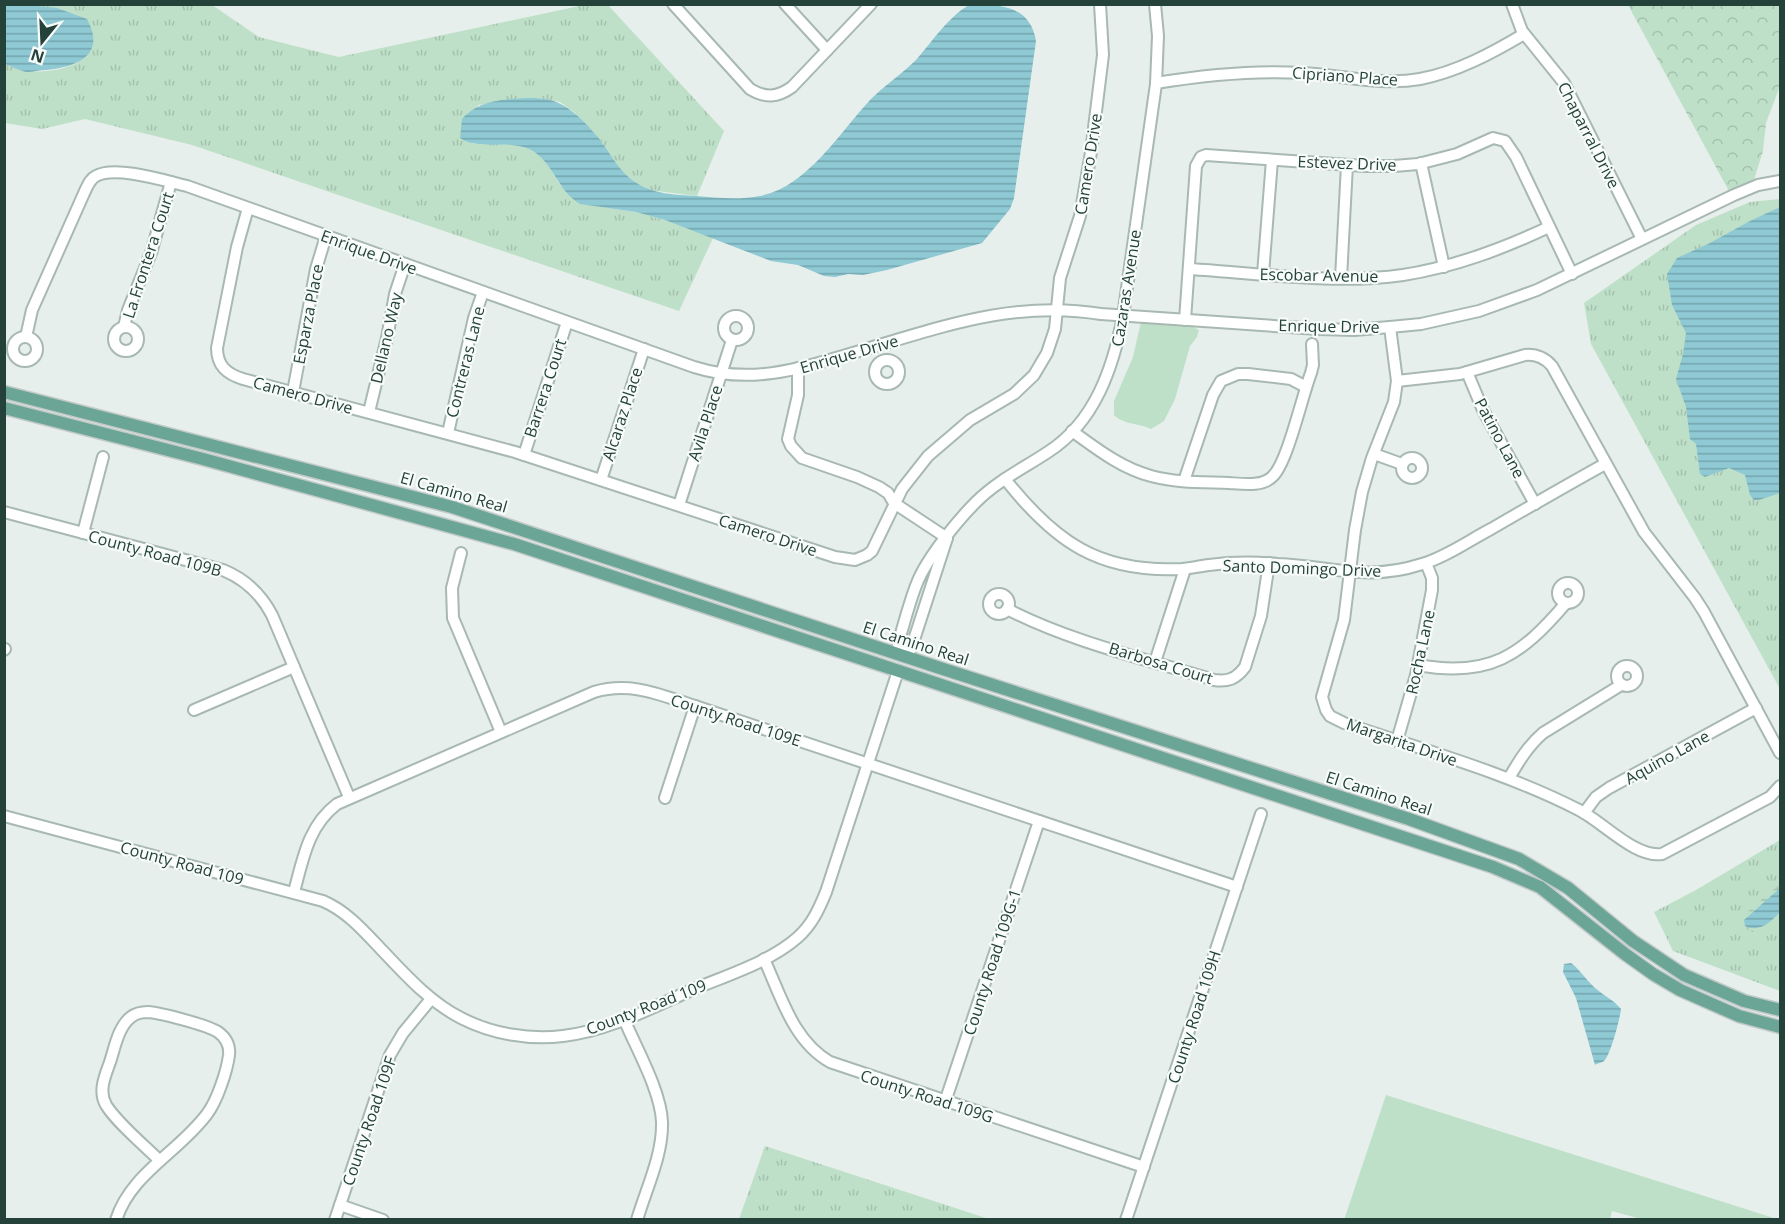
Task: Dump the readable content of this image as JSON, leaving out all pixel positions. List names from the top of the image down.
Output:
{
  "streets": {
    "main road": ["El Camino Real"],
    "street": [
      "Cipriano Place",
      "Chaparral Drive",
      "Estevez Drive",
      "Camero Drive",
      "Enrique Drive",
      "La Frontera Court",
      "Escobar Avenue",
      "Cazaras Avenue",
      "Esparza Place",
      "Dellano Way",
      "Contreras Lane",
      "Barrera Court",
      "Alcaraz Place",
      "Avila Place",
      "Patino Lane",
      "County Road 109B",
      "Santo Domingo Drive",
      "Rocha Lane",
      "Barbosa Court",
      "County Road 109E",
      "Margarita Drive",
      "Aquino Lane",
      "County Road 109",
      "County Road 109G-1",
      "County Road 109H",
      "County Road 109G",
      "County Road 109F"
    ]
  },
  "crossings": [
    ["Cipriano Place", "Chaparral Drive"],
    ["Cipriano Place", "Cazaras Avenue"],
    ["Chaparral Drive", "Enrique Drive"],
    ["Estevez Drive", "Enrique Drive"],
    ["Estevez Drive", "Escobar Avenue"],
    ["Camero Drive", "Enrique Drive"],
    ["Camero Drive", "Esparza Place"],
    ["Camero Drive", "Dellano Way"],
    ["Camero Drive", "Contreras Lane"],
    ["Camero Drive", "Barrera Court"],
    ["Camero Drive", "Alcaraz Place"],
    ["Camero Drive", "Avila Place"],
    ["Enrique Drive", "La Frontera Court"],
    ["Enrique Drive", "Cazaras Avenue"],
    ["Enrique Drive", "Esparza Place"],
    ["Enrique Drive", "Dellano Way"],
    ["Enrique Drive", "Contreras Lane"],
    ["Enrique Drive", "Barrera Court"],
    ["Enrique Drive", "Alcaraz Place"],
    ["Enrique Drive", "Avila Place"],
    ["Enrique Drive", "Margarita Drive"],
    ["Cazaras Avenue", "El Camino Real"],
    ["Cazaras Avenue", "Santo Domingo Drive"],
    ["Patino Lane", "Santo Domingo Drive"],
    ["El Camino Real", "County Road 109"],
    ["County Road 109B", "County Road 109E"],
    ["Santo Domingo Drive", "Rocha Lane"],
    ["Santo Domingo Drive", "Barbosa Court"],
    ["Santo Domingo Drive", "Margarita Drive"],
    ["Rocha Lane", "Margarita Drive"],
    ["County Road 109E", "County Road 109"],
    ["County Road 109E", "County Road 109G-1"],
    ["County Road 109E", "County Road 109H"],
    ["Margarita Drive", "Aquino Lane"],
    ["County Road 109", "County Road 109G"],
    ["County Road 109", "County Road 109F"],
    ["County Road 109G-1", "County Road 109G"],
    ["County Road 109H", "County Road 109G"]
  ],
  "north": "bottom"
}
